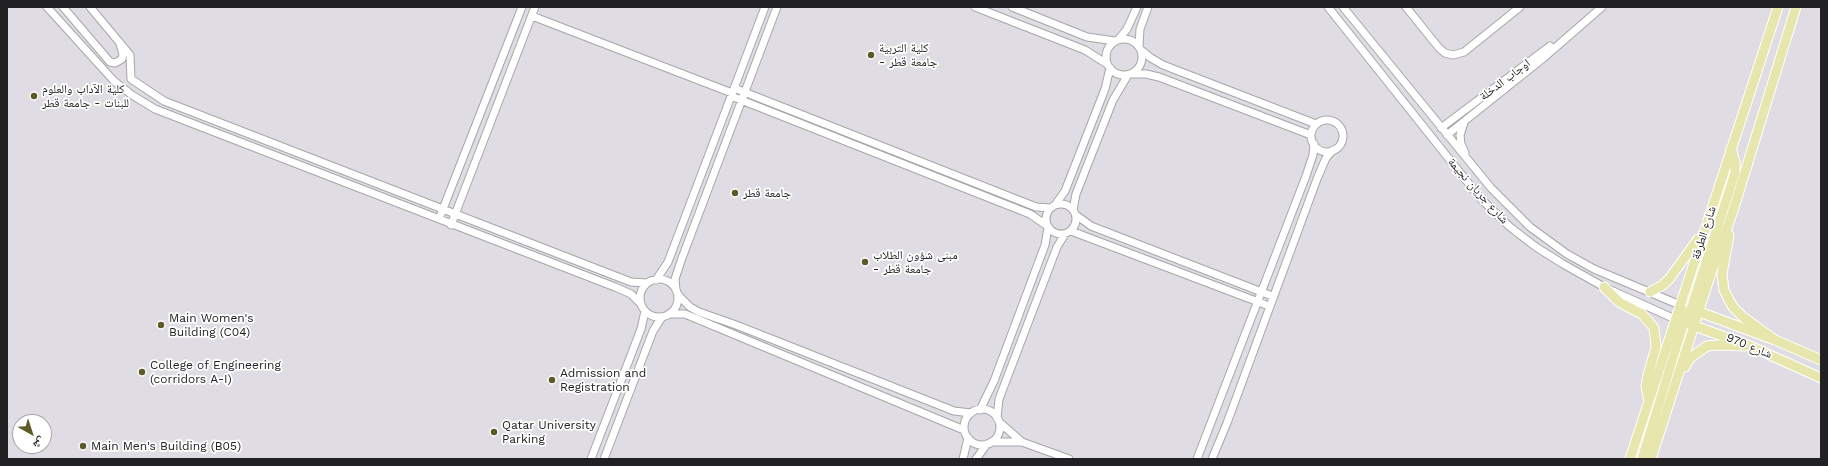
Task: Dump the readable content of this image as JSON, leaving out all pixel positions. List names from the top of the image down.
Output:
{
  "streets": {
    "main road": ["شارع الطرفة", "شارع 970"],
    "street": ["اوجاب الدخلة", "شارع جريان نجيمة"]
  },
  "crossings": [
    ["اوجاب الدخلة", "شارع جريان نجيمة"],
    ["شارع جريان نجيمة", "شارع الطرفة"],
    ["شارع جريان نجيمة", "شارع 970"],
    ["شارع الطرفة", "شارع 970"]
  ],
  "places": [
    "كلية التربية - جامعة قطر",
    "كلية الآداب والعلوم للبنات - جامعة قطر",
    "جامعة قطر",
    "مبنى شؤون الطلاب - جامعة قطر",
    "Main Women's Building (C04)",
    "College of Engineering (corridors A-I)",
    "Admission and Registration",
    "Qatar University Parking",
    "Main Men's Building (B05)"
  ],
  "north": "bottom right"
}
